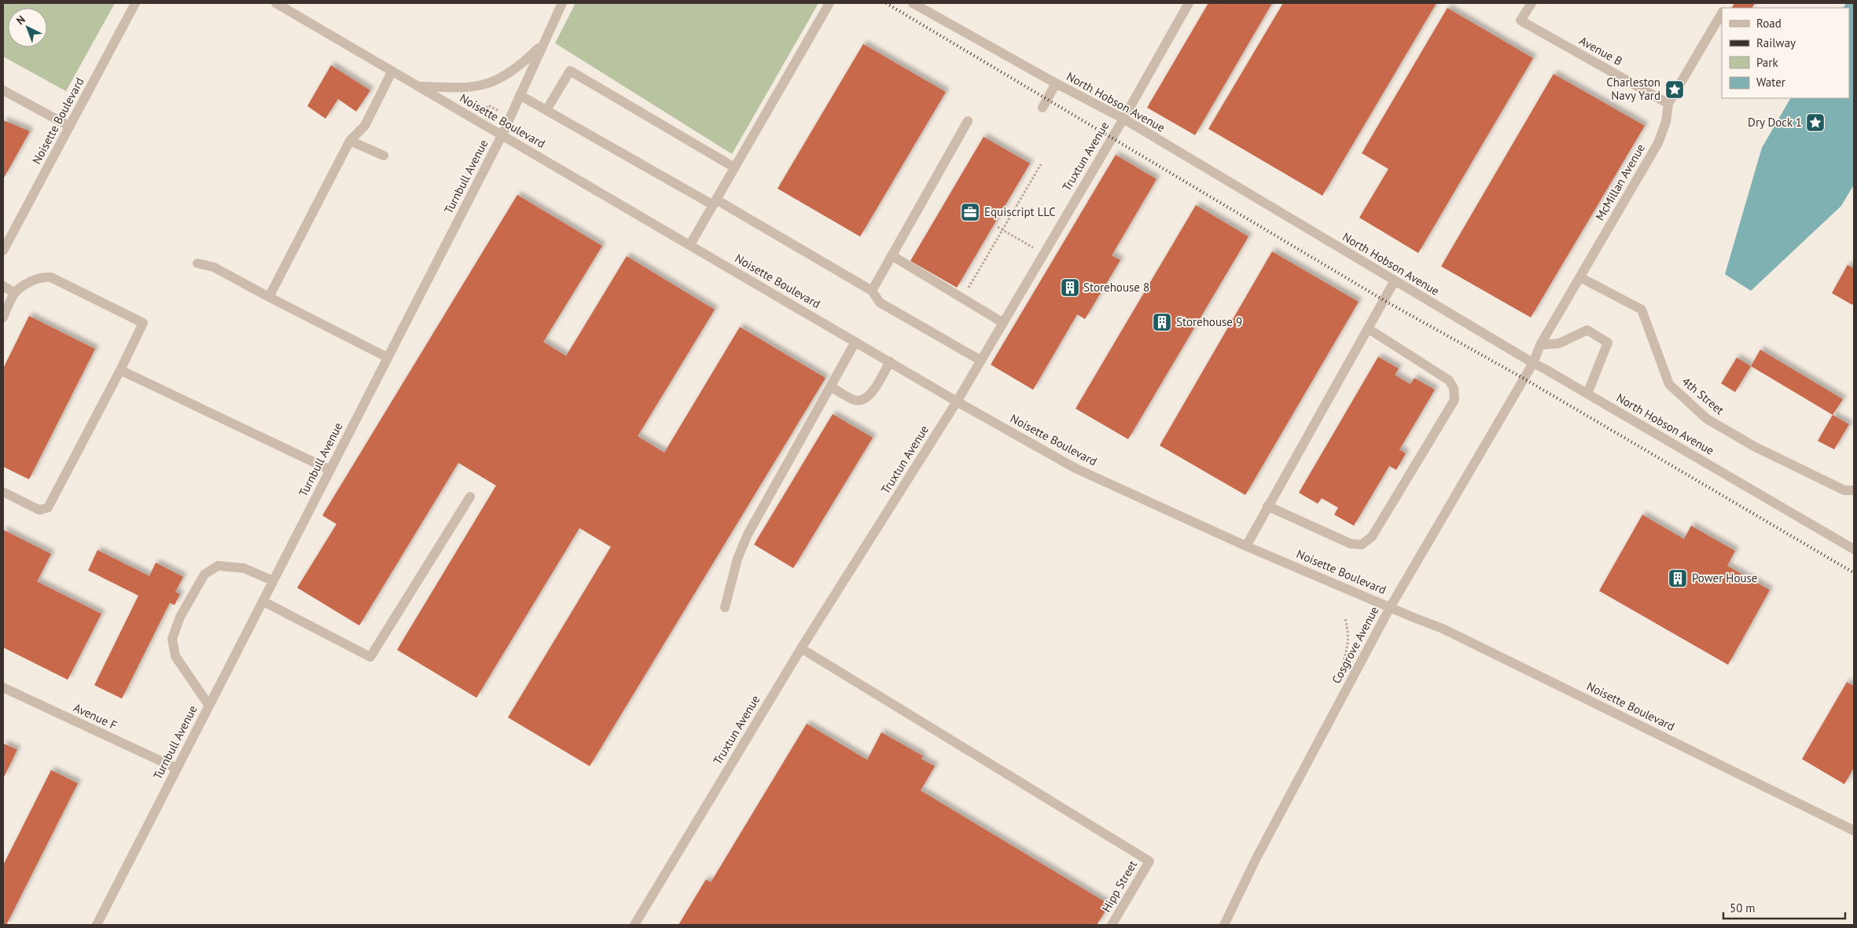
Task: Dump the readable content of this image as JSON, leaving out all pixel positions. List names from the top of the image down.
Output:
{
  "streets": {
    "street": [
      "Avenue B",
      "North Hobson Avenue",
      "Noisette Boulevard",
      "Truxtun Avenue",
      "Turnbull Avenue",
      "McMillan Avenue",
      "4th Street",
      "Cosgrove Avenue",
      "Avenue F",
      "Hipp Street"
    ]
  },
  "crossings": [
    ["Avenue B", "McMillan Avenue"],
    ["North Hobson Avenue", "Truxtun Avenue"],
    ["North Hobson Avenue", "McMillan Avenue"],
    ["North Hobson Avenue", "Cosgrove Avenue"],
    ["Noisette Boulevard", "Truxtun Avenue"],
    ["Noisette Boulevard", "Turnbull Avenue"],
    ["Noisette Boulevard", "Cosgrove Avenue"],
    ["Truxtun Avenue", "Hipp Street"],
    ["Turnbull Avenue", "Avenue F"],
    ["McMillan Avenue", "4th Street"],
    ["McMillan Avenue", "Cosgrove Avenue"]
  ],
  "places": {
    "place": ["Charleston Navy Yard", "Dry Dock 1"],
    "office": ["Equiscript LLC"],
    "building": ["Storehouse 8", "Storehouse 9", "Power House"]
  },
  "legend": [
    "Road",
    "Railway",
    "Park",
    "Water"
  ],
  "scale_bar": "50 m",
  "north": "top left"
}
